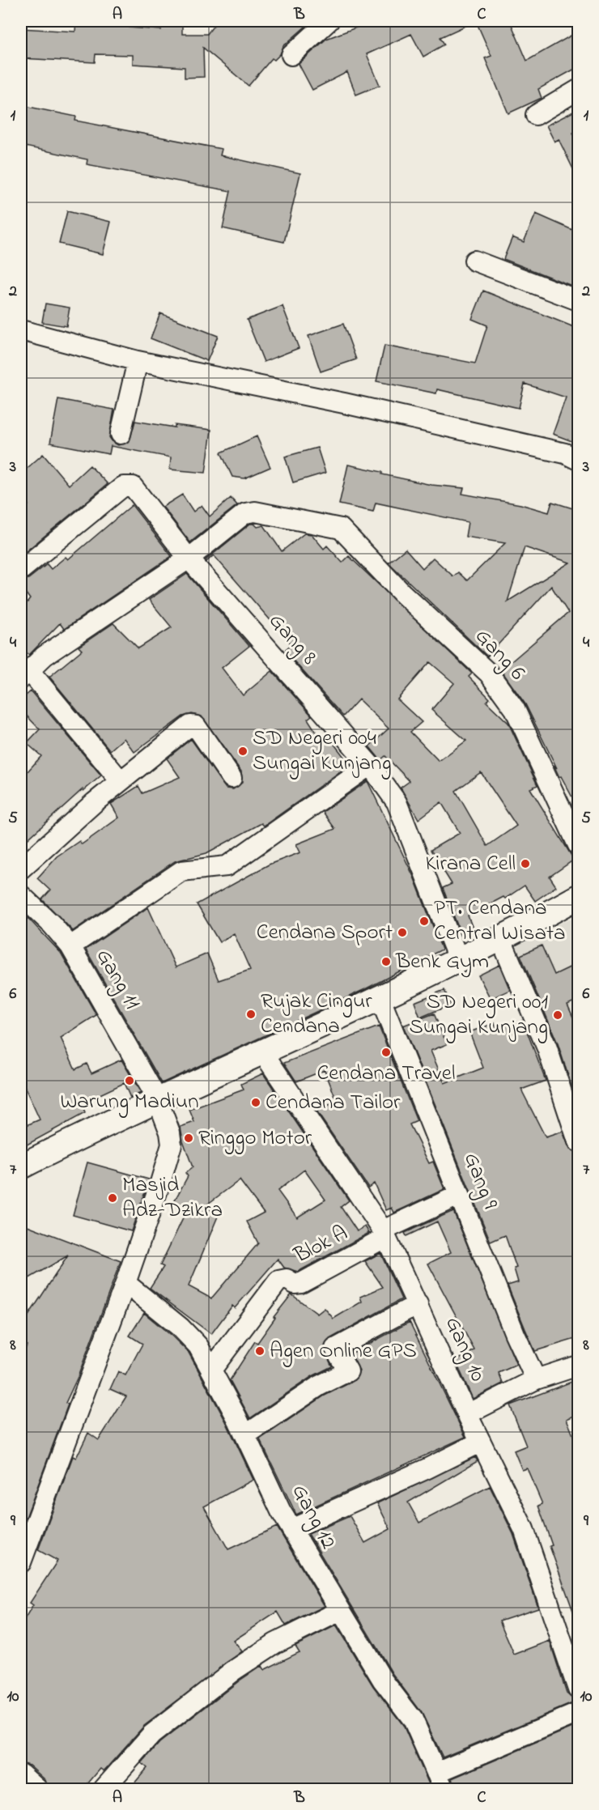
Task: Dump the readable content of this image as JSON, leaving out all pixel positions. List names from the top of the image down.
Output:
{
  "streets": {
    "street": [
      "Gang 8",
      "Gang 6",
      "Gang 11",
      "Gang 9",
      "Blok A",
      "Gang 10",
      "Gang 12"
    ]
  },
  "crossings": [
    ["Gang 8", "Gang 6"],
    ["Gang 9", "Blok A"],
    ["Blok A", "Gang 10"],
    ["Blok A", "Gang 12"]
  ],
  "places": [
    "SD Negeri 004 Sungai Kunjang",
    "Kirana Cell",
    "PT. Cendana Central Wisata",
    "Cendana Sport",
    "Benk Gym",
    "Rujak Cingur Cendana",
    "SD Negeri 001 Sungai Kunjang",
    "Cendana Travel",
    "Warung Madiun",
    "Cendana Tailor",
    "Ringgo Motor",
    "Masjid Adz-Dzikra",
    "Agen Online GPS"
  ],
  "grid": {
    "columns": ["A", "B", "C"],
    "rows": [
      "1",
      "2",
      "3",
      "4",
      "5",
      "6",
      "7",
      "8",
      "9",
      "10"
    ]
  }
}
